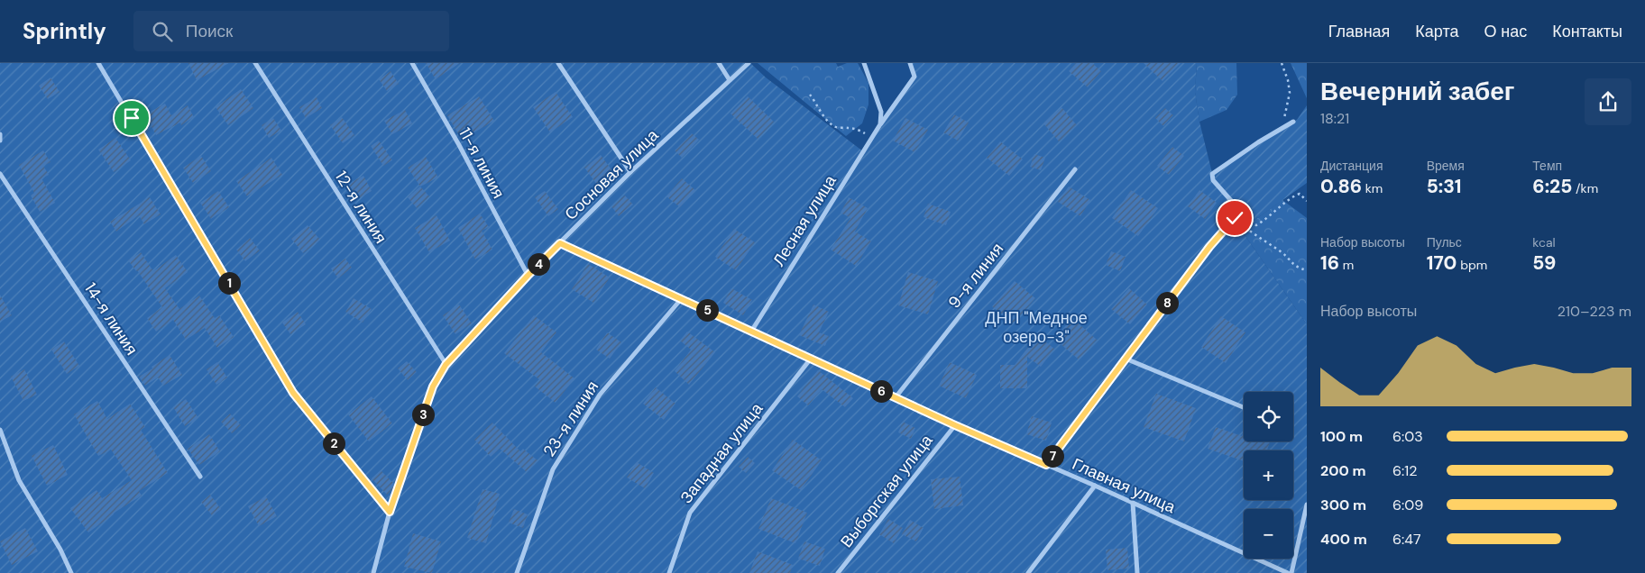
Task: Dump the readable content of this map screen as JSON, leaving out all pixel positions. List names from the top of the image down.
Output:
{
  "streets": {
    "street": [
      "11-я линия",
      "Сосновая улица",
      "12-я линия",
      "Лесная улица",
      "9-я линия",
      "14-я линия",
      "23-я линия",
      "Западная улица",
      "Главная улица",
      "Выборгская улица"
    ]
  },
  "crossings": [
    ["11-я линия", "Сосновая улица"],
    ["Сосновая улица", "12-я линия"],
    ["Сосновая улица", "Главная улица"],
    ["Лесная улица", "Главная улица"],
    ["9-я линия", "Главная улица"],
    ["23-я линия", "Главная улица"],
    ["Западная улица", "Главная улица"],
    ["Главная улица", "Выборгская улица"]
  ],
  "parks": ["ДНП \"Медное озеро-3\""],
  "page": {
    "header": "Sprintly",
    "search": "Поиск",
    "nav": [
      "Главная",
      "Карта",
      "О нас",
      "Контакты"
    ],
    "heading": ["Вечерний забег", "18:21"],
    "stats": [
      ["Дистанция", "0.86 km"],
      ["Время", "5:31"],
      ["Темп", "6:25 /km"],
      ["Набор высоты", "16 m"],
      ["Пульс", "170 bpm"],
      ["kcal", "59"]
    ],
    "pins": [
      "4",
      "1",
      "8",
      "5",
      "6",
      "3",
      "2",
      "7"
    ],
    "chart": ["Набор высоты", "210–223 m"],
    "map_buttons": ["+", "−"],
    "list": [
      {
        "name": "100 m",
        "note": "6:03"
      },
      {
        "name": "200 m",
        "note": "6:12"
      },
      {
        "name": "300 m",
        "note": "6:09"
      },
      {
        "name": "400 m",
        "note": "6:47"
      }
    ]
  }
}
